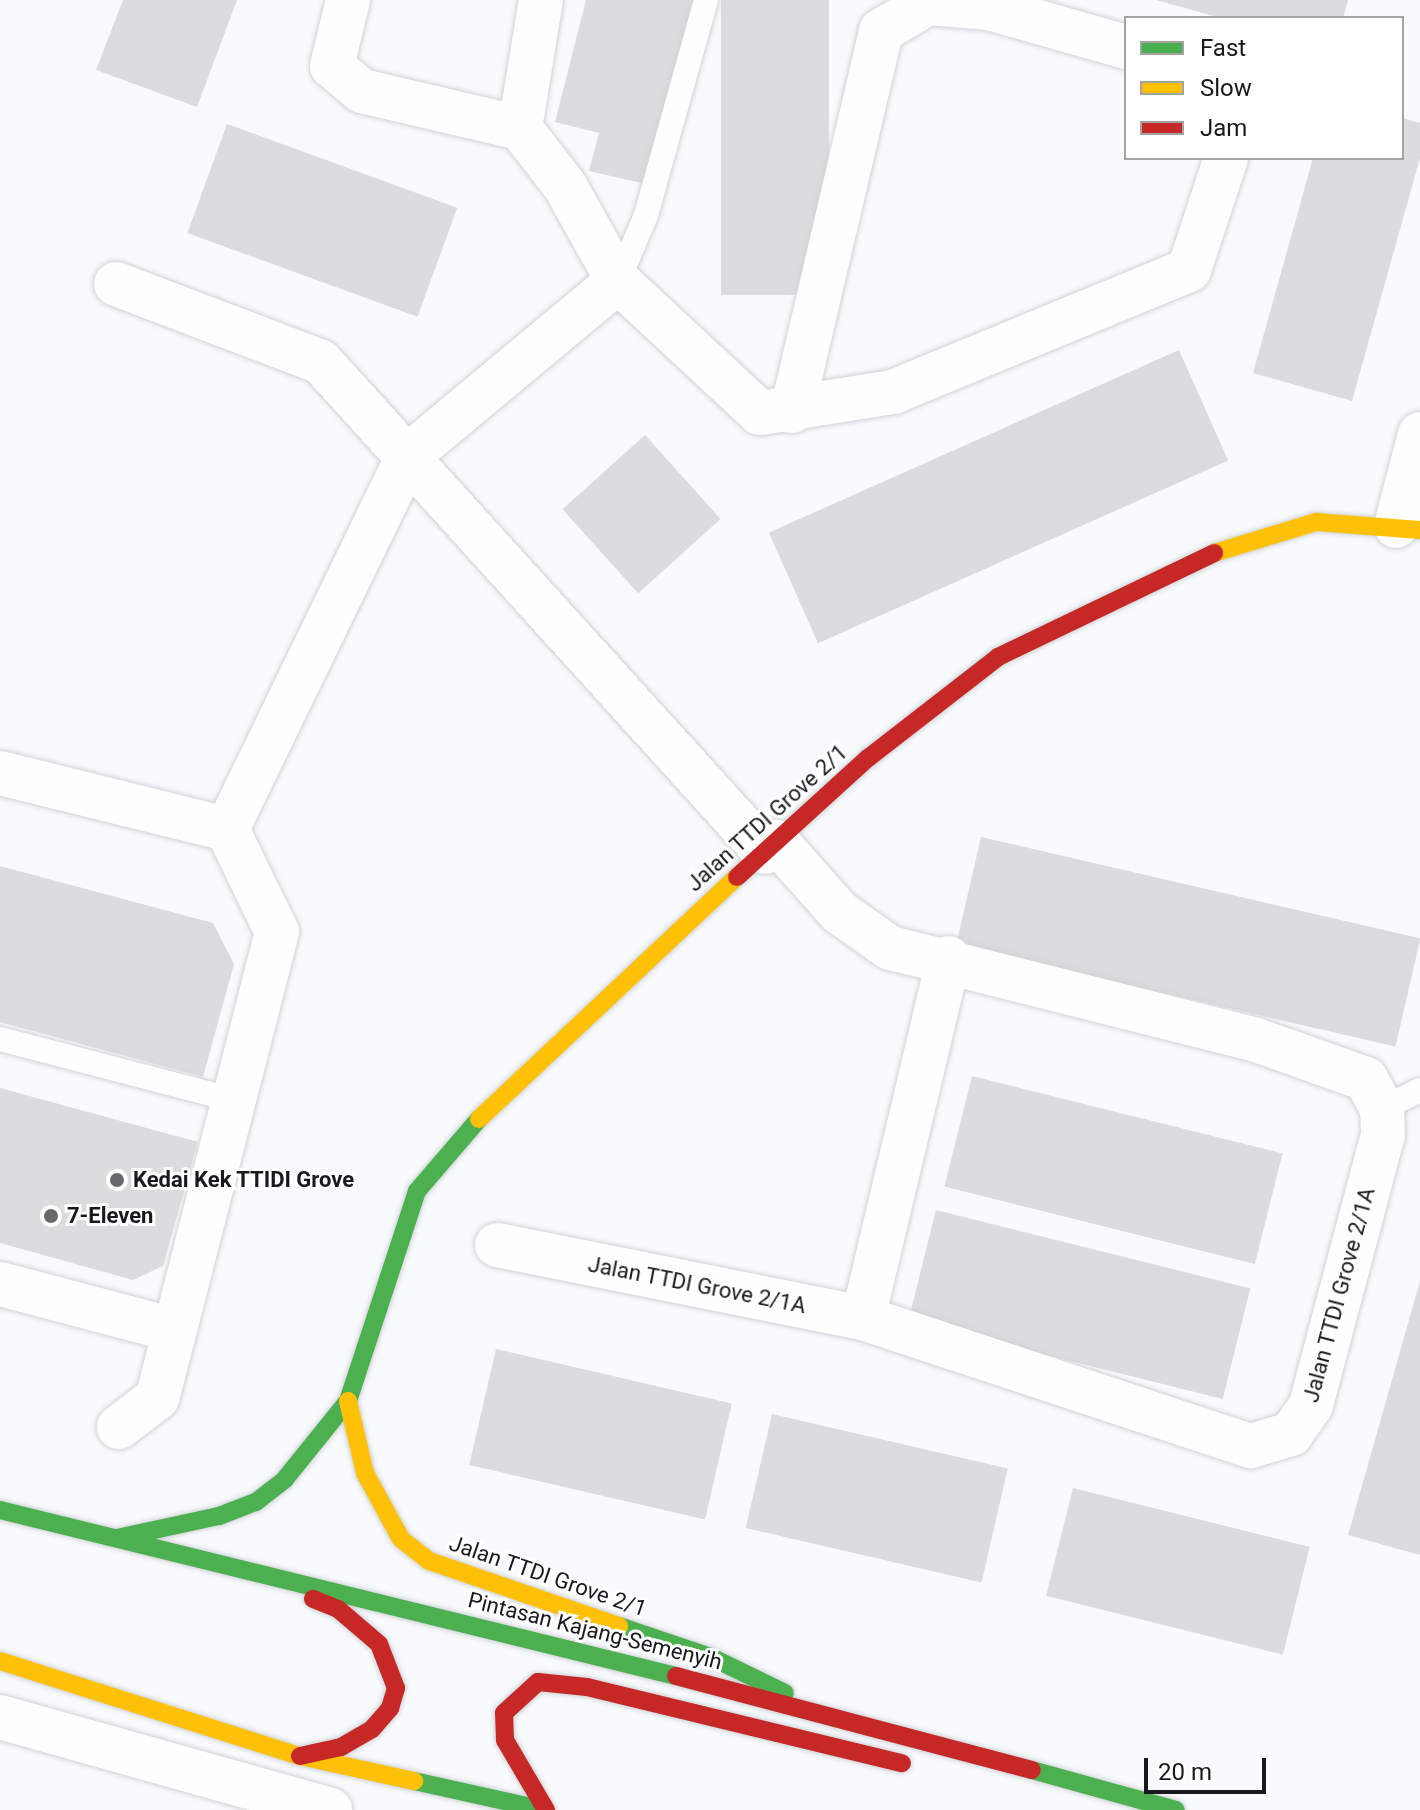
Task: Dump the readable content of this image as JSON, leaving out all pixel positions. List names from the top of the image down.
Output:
{
  "streets": {
    "main road": ["Jalan TTDI Grove 2/1", "Pintasan Kajang-Semenyih"],
    "street": ["Jalan TTDI Grove 2/1A"]
  },
  "crossings": [
    ["Jalan TTDI Grove 2/1", "Jalan TTDI Grove 2/1A"],
    ["Jalan TTDI Grove 2/1", "Pintasan Kajang-Semenyih"]
  ],
  "places": ["Kedai Kek TTIDI Grove", "7-Eleven"],
  "legend": ["Fast", "Slow", "Jam"],
  "scale_bar": "20 m"
}
